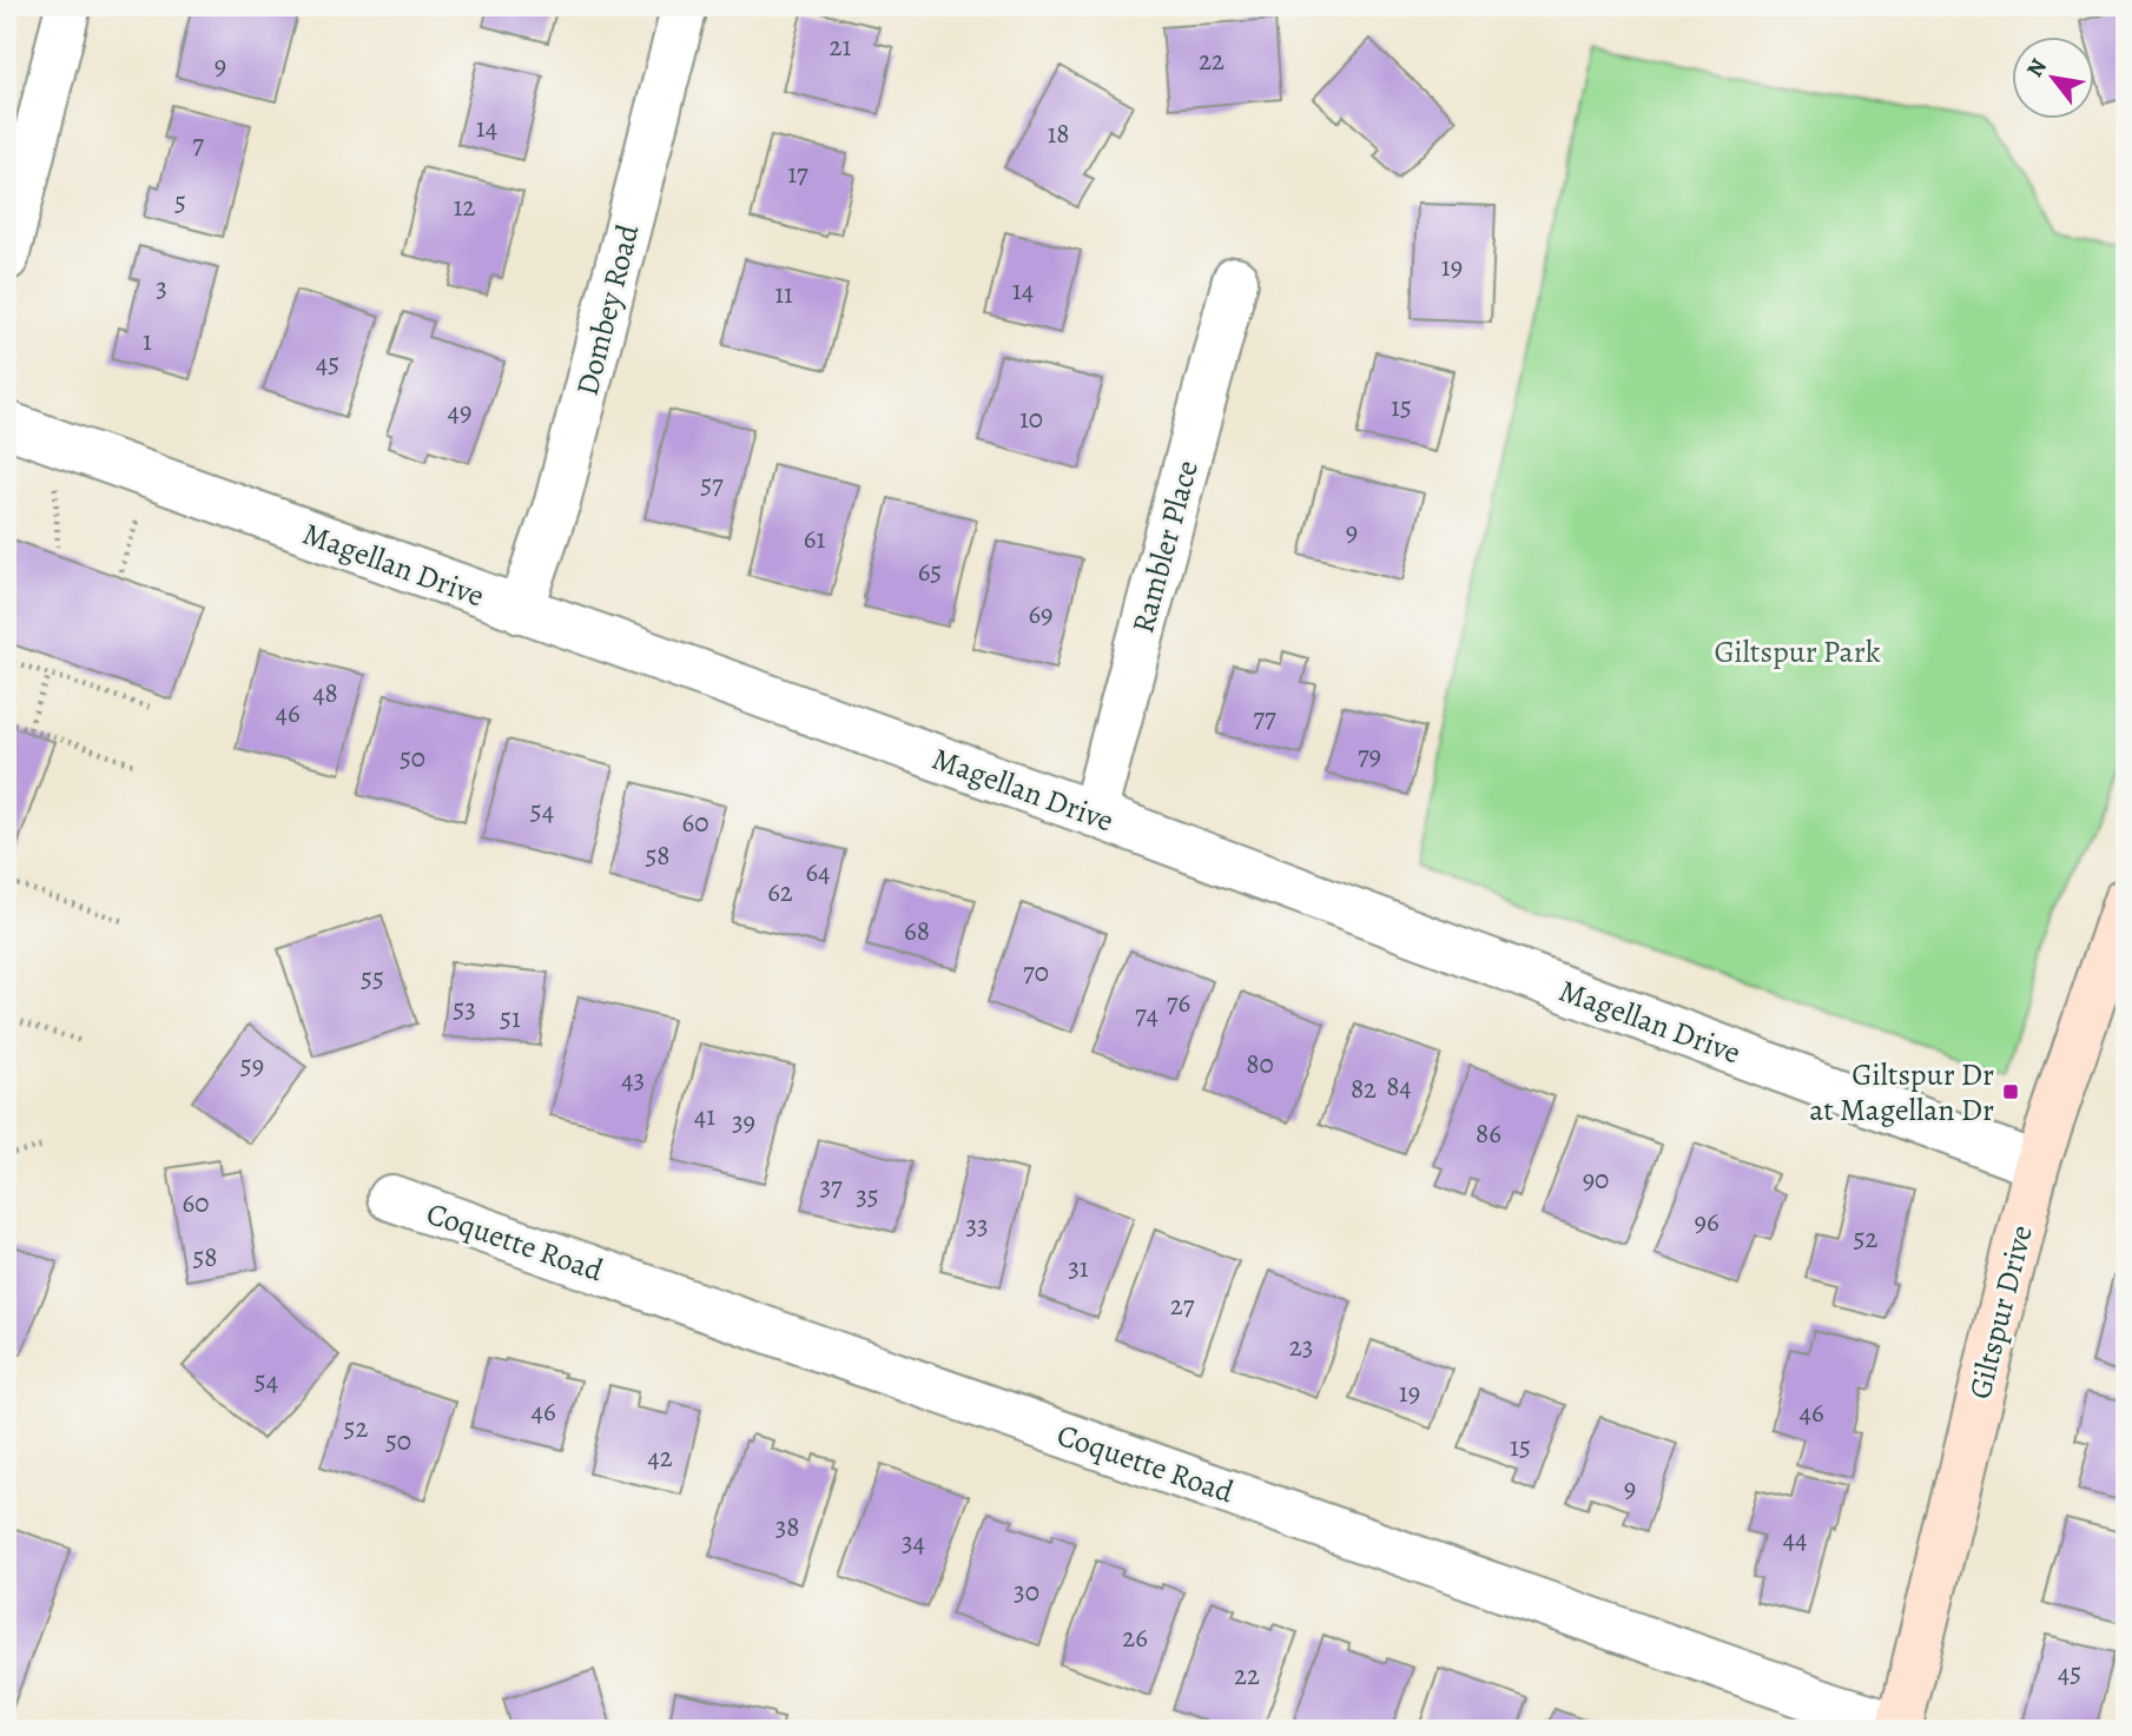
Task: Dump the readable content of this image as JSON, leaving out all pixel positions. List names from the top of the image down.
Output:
{
  "streets": {
    "street": [
      "Dombey Road",
      "Rambler Place",
      "Magellan Drive",
      "Coquette Road",
      "Giltspur Drive"
    ]
  },
  "crossings": [
    ["Dombey Road", "Magellan Drive"],
    ["Rambler Place", "Magellan Drive"],
    ["Magellan Drive", "Giltspur Drive"],
    ["Coquette Road", "Giltspur Drive"]
  ],
  "parks": ["Giltspur Park"],
  "places": {
    "transit": ["Giltspur Dr at Magellan Dr"]
  },
  "house_numbers": [
    "21",
    "22",
    "9",
    "14",
    "18",
    "7",
    "17",
    "5",
    "12",
    "19",
    "3",
    "14",
    "11",
    "1",
    "45",
    "15",
    "49",
    "10",
    "57",
    "9",
    "61",
    "65",
    "69",
    "48",
    "46",
    "77",
    "79",
    "50",
    "54",
    "60",
    "58",
    "64",
    "62",
    "68",
    "70",
    "55",
    "76",
    "53",
    "74",
    "51",
    "80",
    "59",
    "43",
    "84",
    "82",
    "41",
    "39",
    "86",
    "90",
    "37",
    "35",
    "60",
    "96",
    "33",
    "52",
    "58",
    "31",
    "27",
    "23",
    "54",
    "19",
    "46",
    "46",
    "52",
    "50",
    "15",
    "42",
    "9",
    "38",
    "44",
    "34",
    "30",
    "26",
    "45",
    "22"
  ],
  "north": "top left"
}
